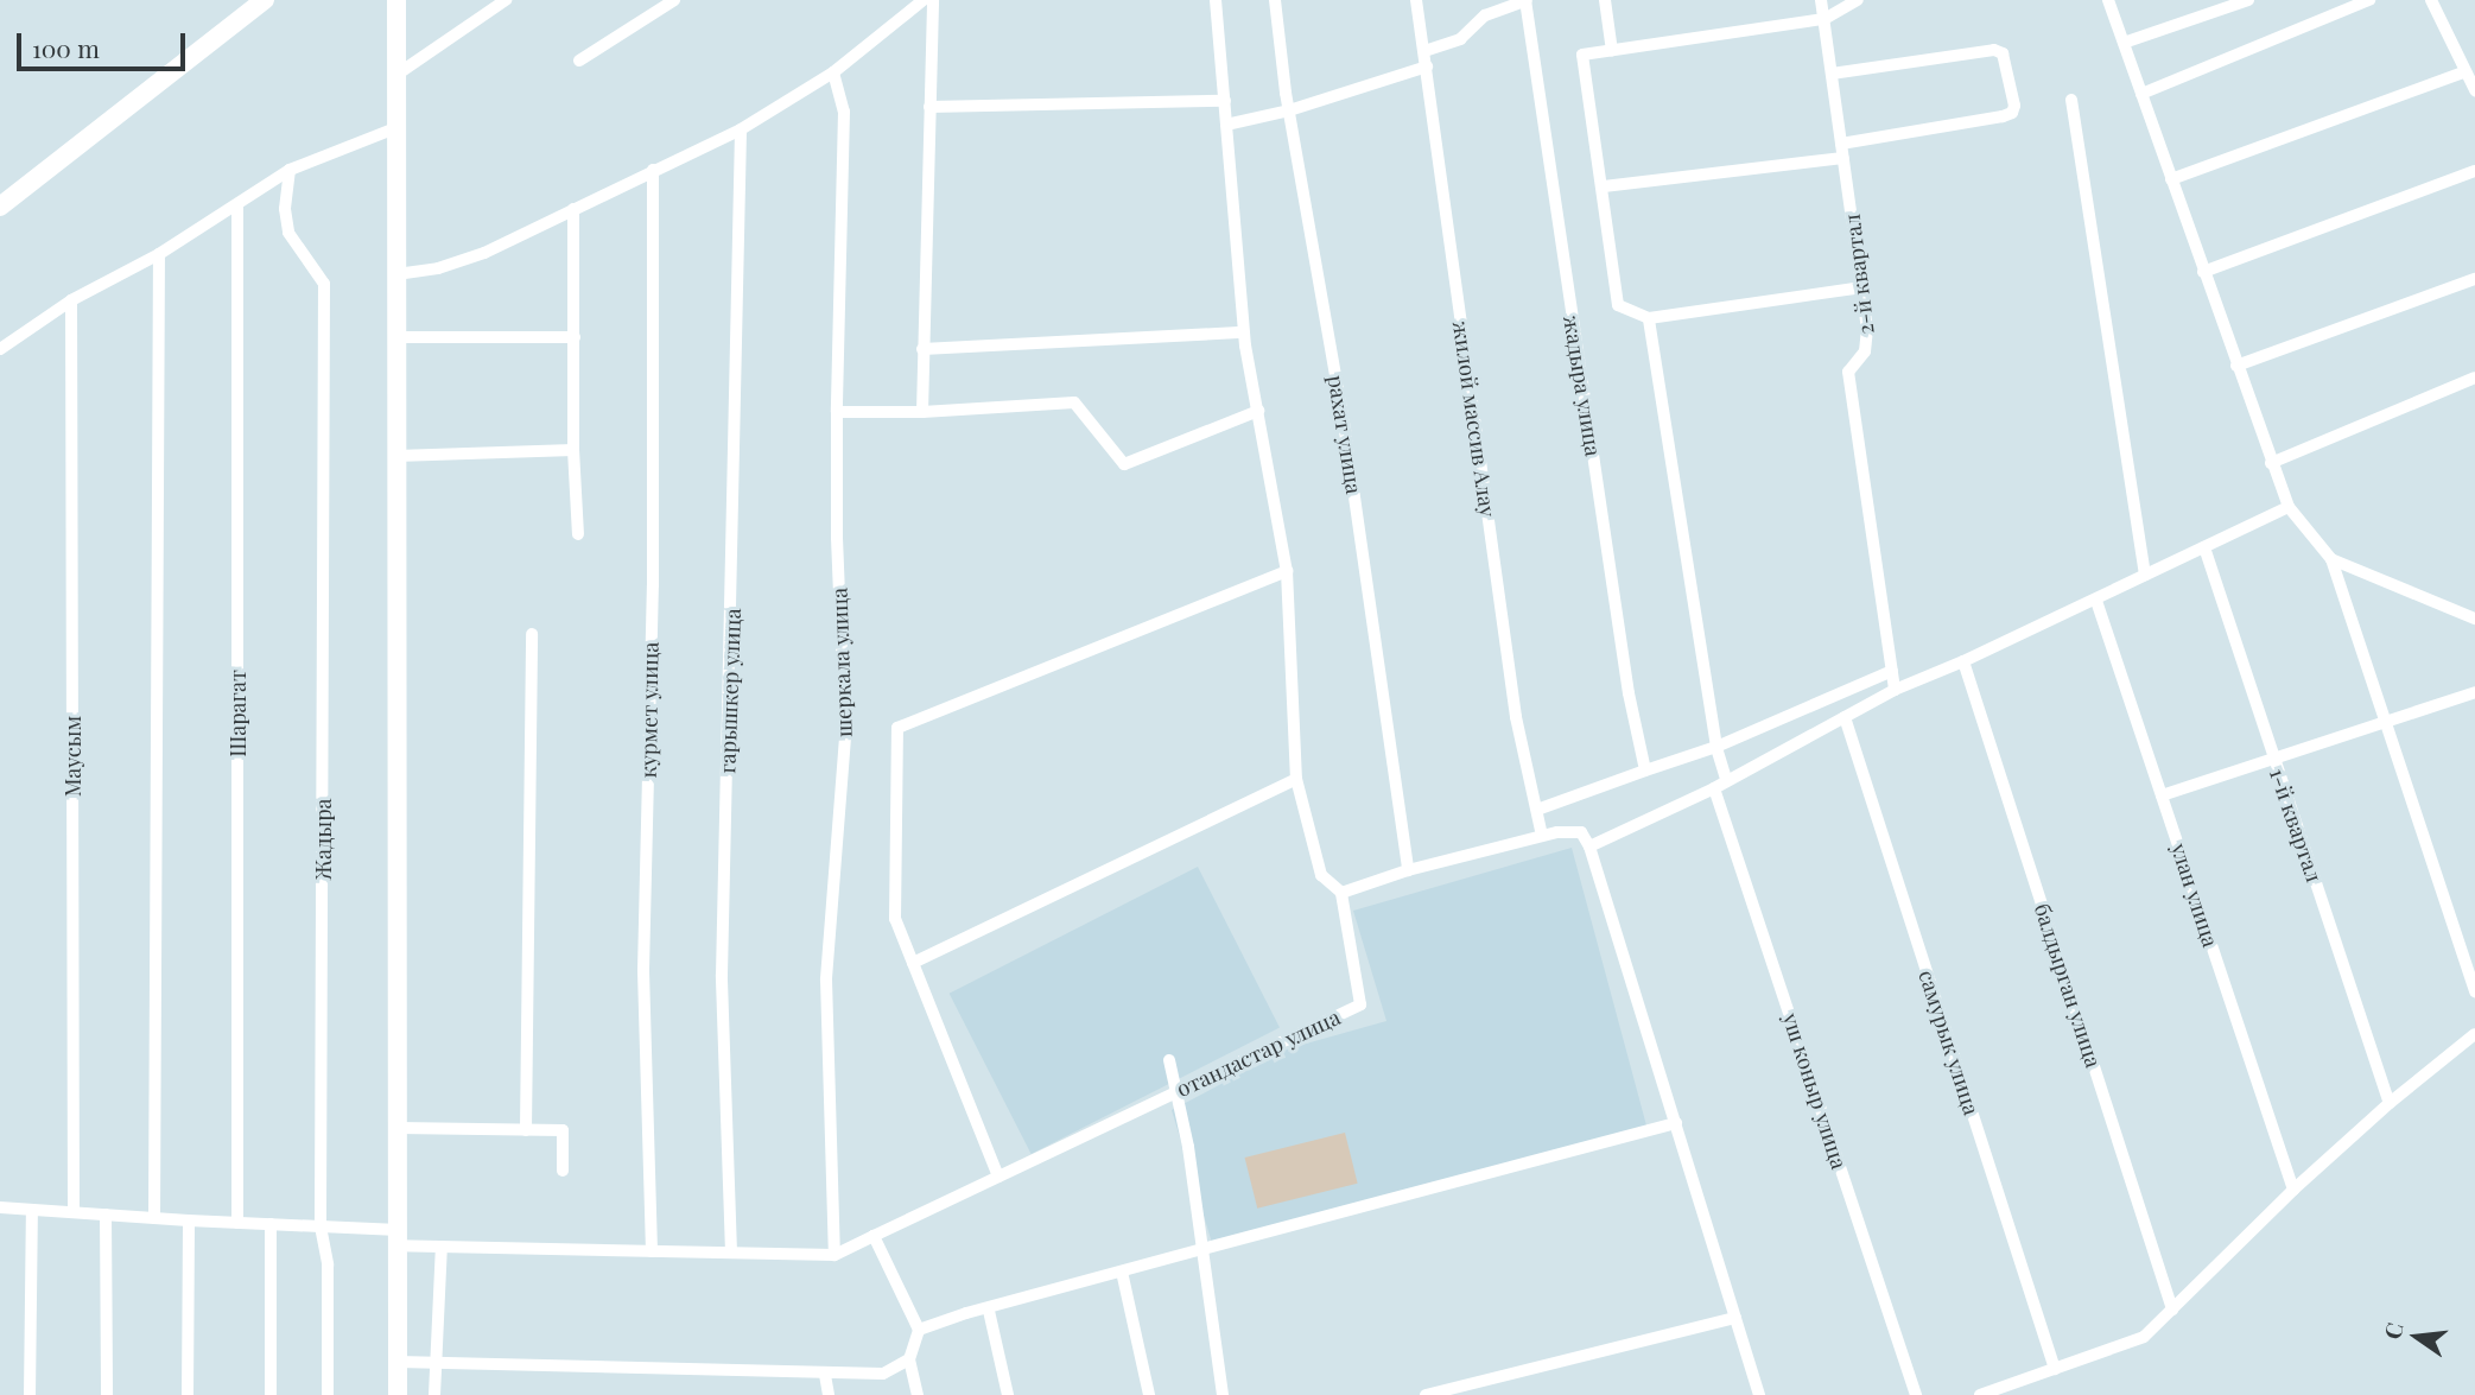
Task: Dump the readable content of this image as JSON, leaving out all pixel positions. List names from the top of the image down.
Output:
{
  "streets": {
    "street": [
      "2-й квартал",
      "жадыра улица",
      "жилой массив Алау",
      "рахат улица",
      "шеркала улица",
      "гарышкер улица",
      "курмет улица",
      "Шарагат",
      "Маусым",
      "1-й квартал",
      "Жадыра",
      "улан улица",
      "балдырган улица",
      "самурык улица",
      "отандастар улица",
      "уш коныр улица"
    ]
  },
  "crossings": [
    ["шеркала улица", "отандастар улица"]
  ],
  "scale_bar": "100 m",
  "north": "left"
}
